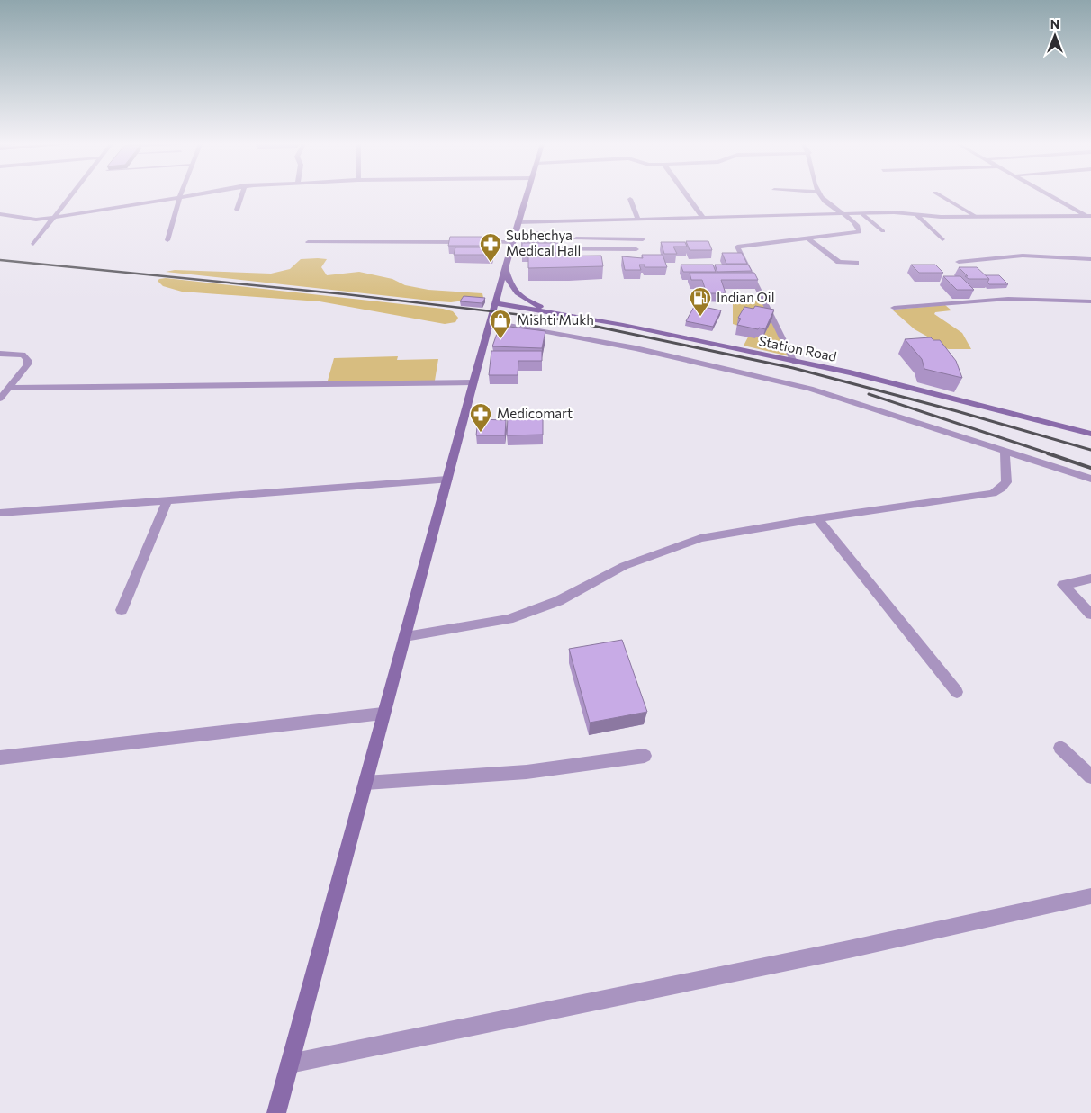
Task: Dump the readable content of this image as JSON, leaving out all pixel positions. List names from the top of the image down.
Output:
{
  "streets": {
    "main road": ["Station Road"]
  },
  "places": {
    "pharmacy": ["Subhechya Medical Hall", "Medicomart"],
    "fuel station": ["Indian Oil"],
    "shop": ["Mishti Mukh"]
  },
  "north": "top"
}
